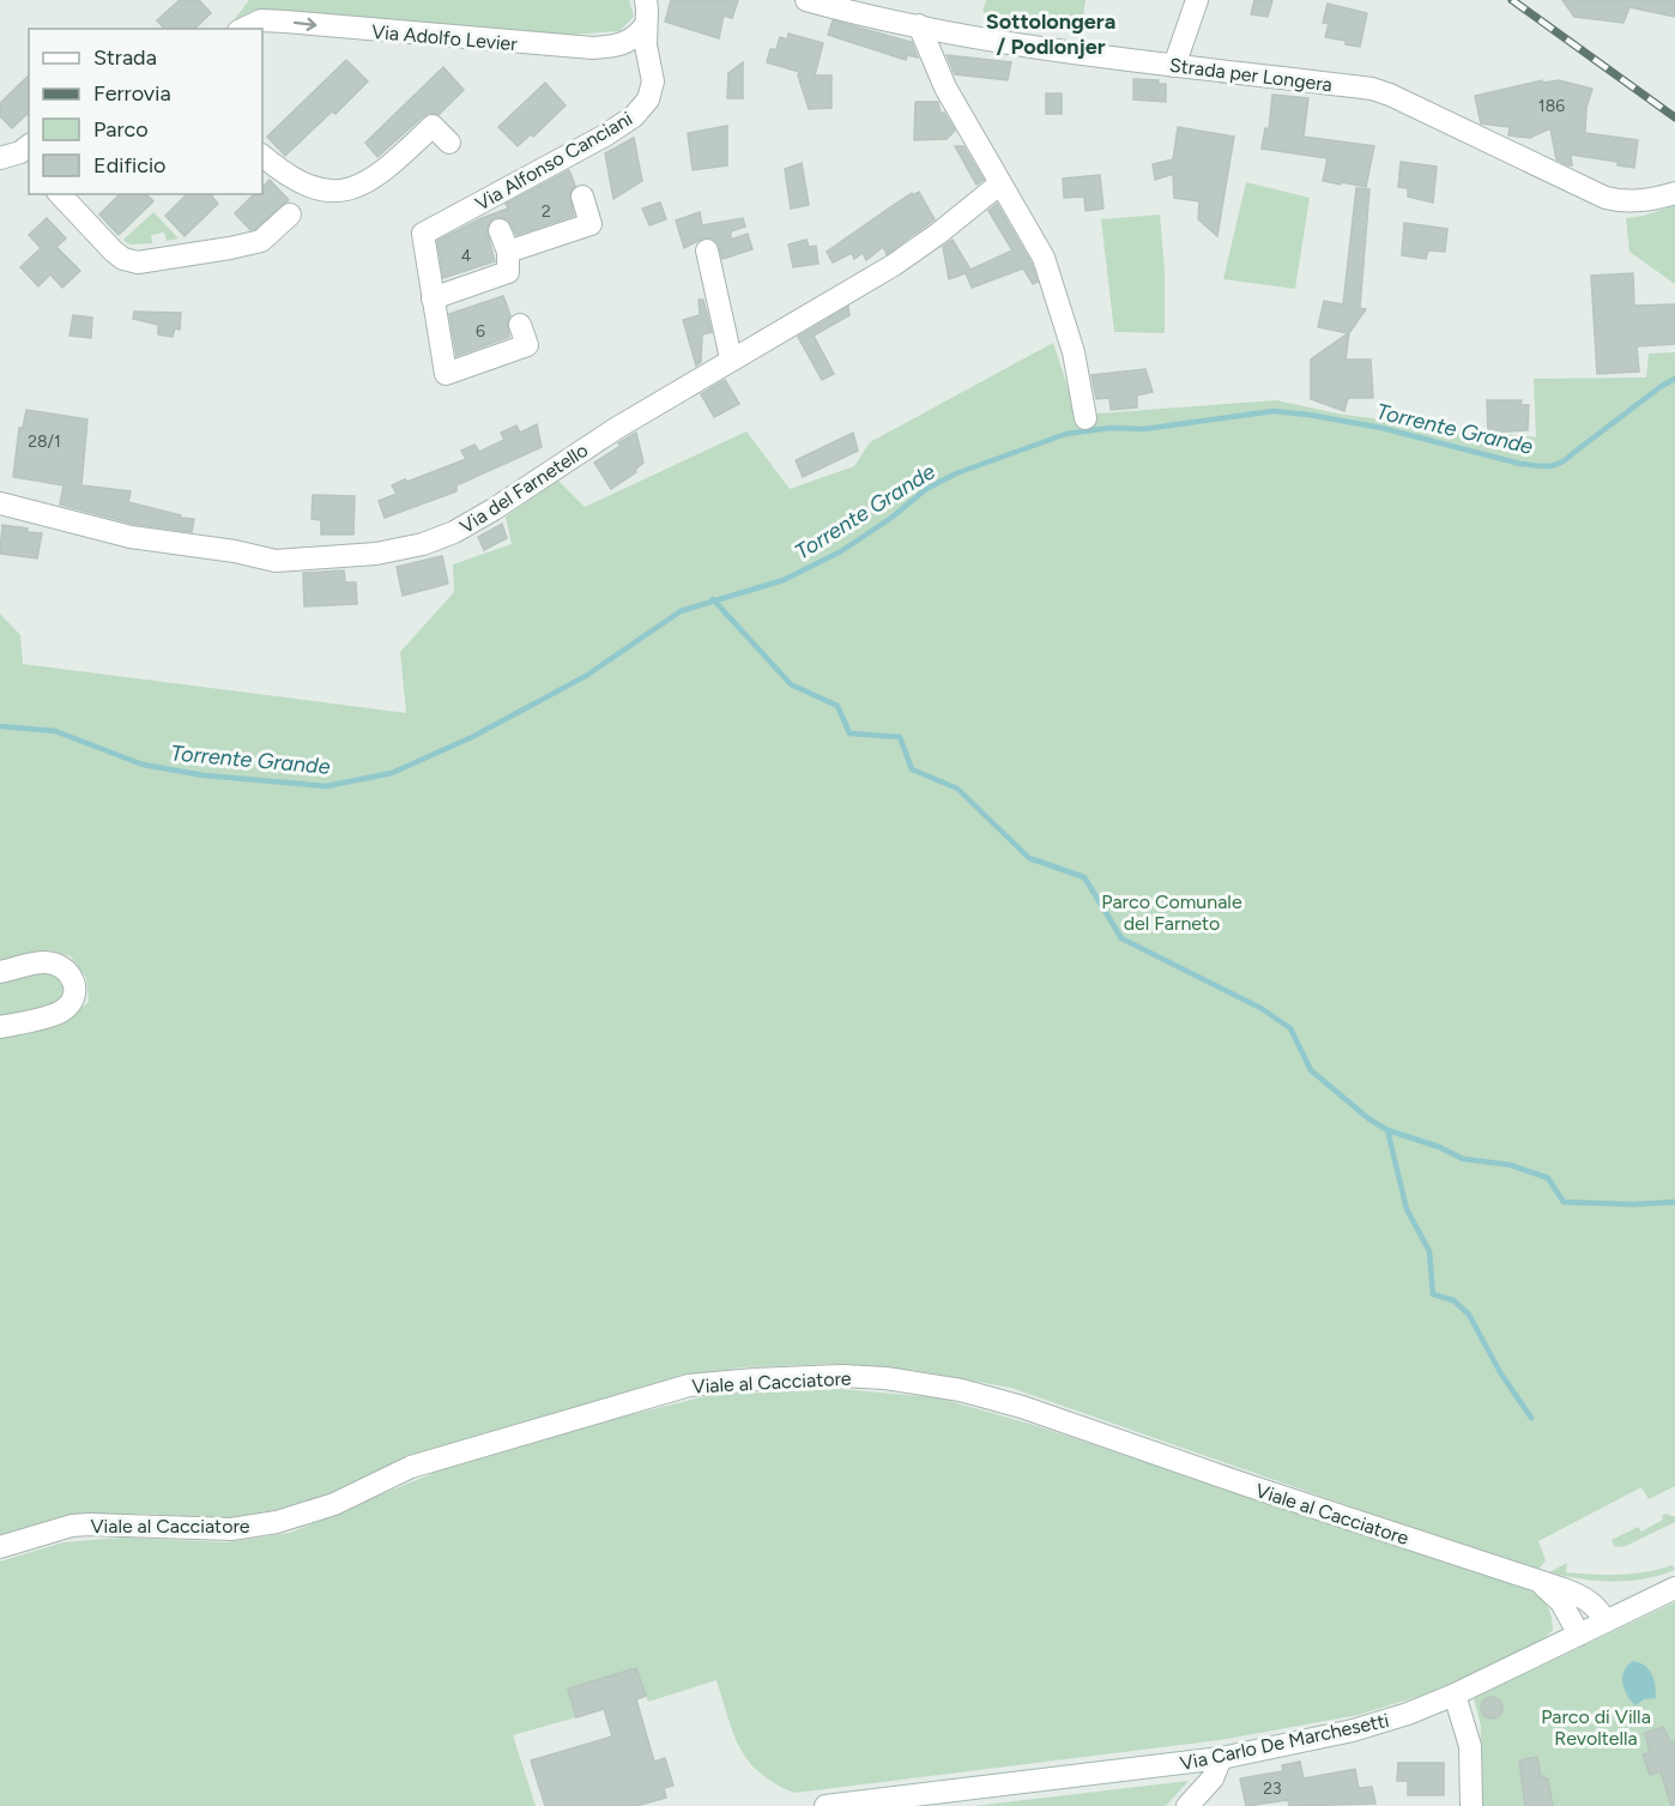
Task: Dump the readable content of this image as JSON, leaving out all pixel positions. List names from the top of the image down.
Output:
{
  "streets": {
    "street": [
      "Via Adolfo Levier",
      "Strada per Longera",
      "Via Alfonso Canciani",
      "Via del Farnetello",
      "Viale al Cacciatore",
      "Via Carlo De Marchesetti"
    ]
  },
  "crossings": [
    ["Via Adolfo Levier", "Via Alfonso Canciani"],
    ["Viale al Cacciatore", "Via Carlo De Marchesetti"]
  ],
  "one_way": ["Via Adolfo Levier"],
  "districts": ["Sottolongera / Podlonjer"],
  "water": ["Torrente Grande"],
  "parks": ["Parco Comunale del Farneto", "Parco di Villa Revoltella"],
  "house_numbers": [
    "186",
    "2",
    "4",
    "6",
    "28/1",
    "23"
  ],
  "legend": [
    "Strada",
    "Ferrovia",
    "Parco",
    "Edificio"
  ]
}
